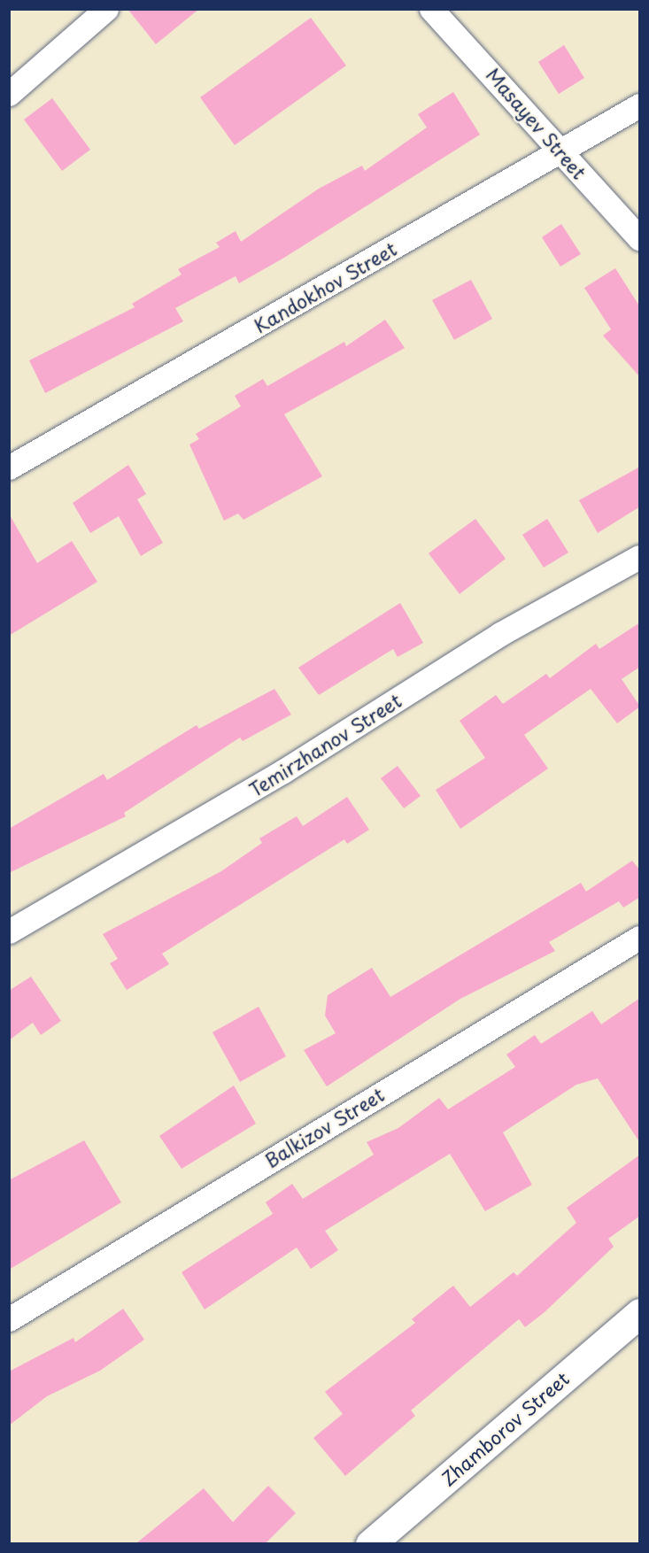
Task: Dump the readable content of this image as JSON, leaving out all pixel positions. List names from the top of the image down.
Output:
{
  "streets": {
    "street": [
      "Masayev Street",
      "Kandokhov Street",
      "Temirzhanov Street",
      "Balkizov Street",
      "Zhamborov Street"
    ]
  },
  "crossings": [
    ["Masayev Street", "Kandokhov Street"]
  ]
}
